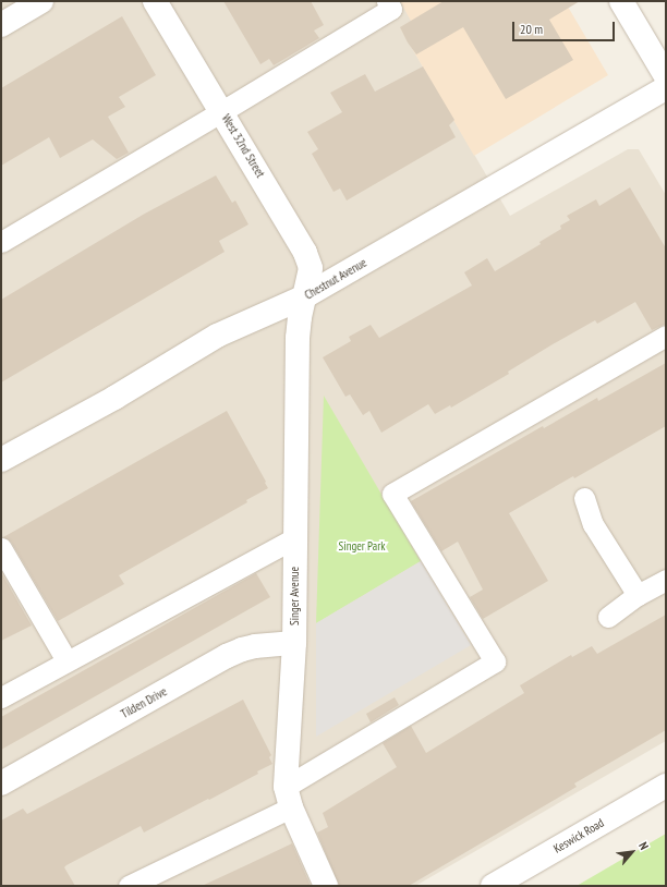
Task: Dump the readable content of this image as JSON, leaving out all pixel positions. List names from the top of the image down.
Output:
{
  "streets": {
    "street": [
      "West 32nd Street",
      "Chestnut Avenue",
      "Singer Avenue",
      "Tilden Drive",
      "Keswick Road"
    ]
  },
  "crossings": [
    ["West 32nd Street", "Chestnut Avenue"],
    ["West 32nd Street", "Singer Avenue"],
    ["Chestnut Avenue", "Singer Avenue"],
    ["Singer Avenue", "Tilden Drive"]
  ],
  "parks": ["Singer Park"],
  "scale_bar": "20 m",
  "north": "top right"
}
